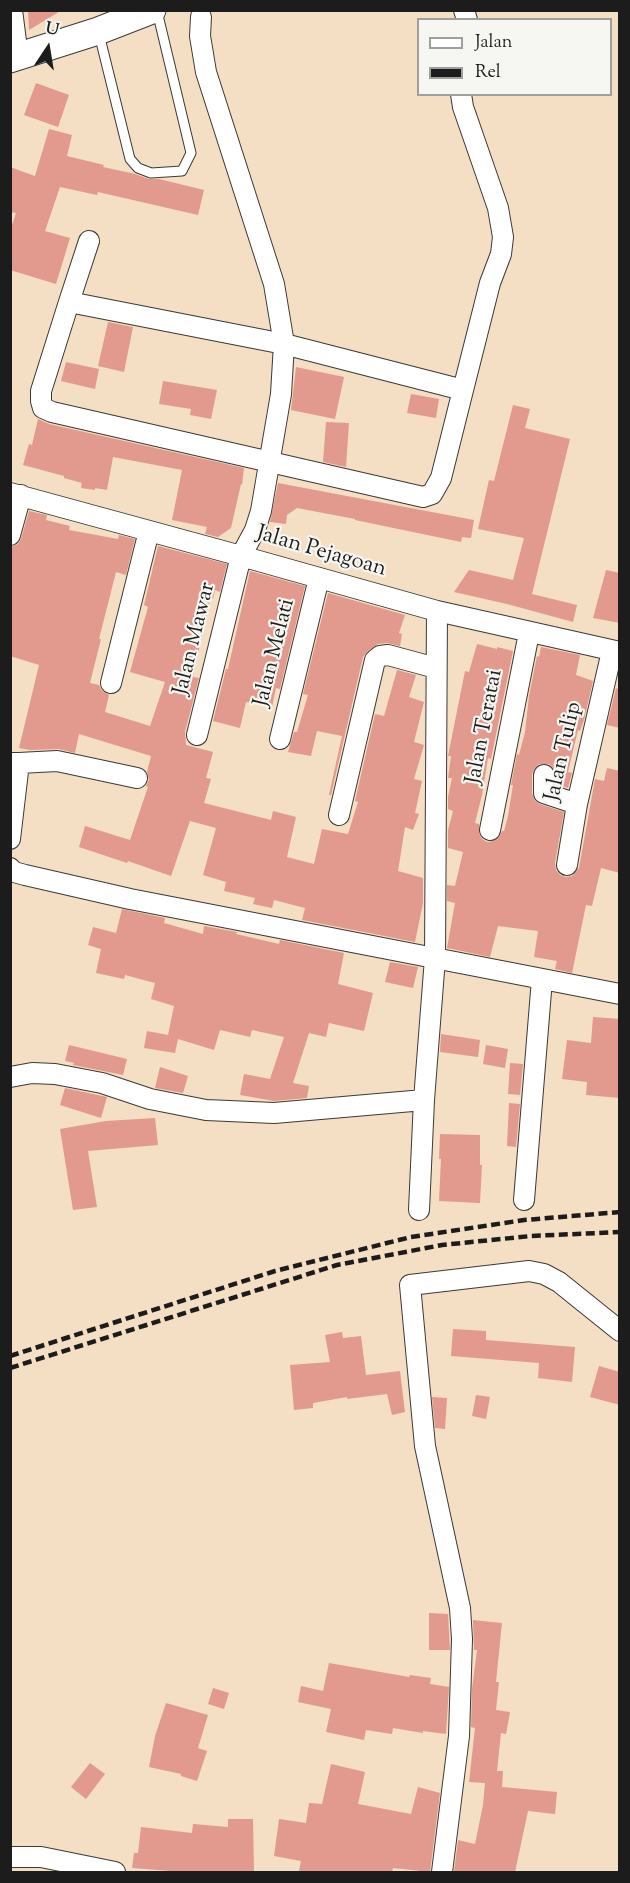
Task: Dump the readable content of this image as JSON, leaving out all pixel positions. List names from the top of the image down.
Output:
{
  "streets": {
    "street": [
      "Jalan Pejagoan",
      "Jalan Mawar",
      "Jalan Melati",
      "Jalan Teratai",
      "Jalan Tulip"
    ]
  },
  "crossings": [
    ["Jalan Pejagoan", "Jalan Mawar"],
    ["Jalan Pejagoan", "Jalan Melati"],
    ["Jalan Pejagoan", "Jalan Teratai"],
    ["Jalan Pejagoan", "Jalan Tulip"]
  ],
  "legend": ["Jalan", "Rel"],
  "north": "top"
}
